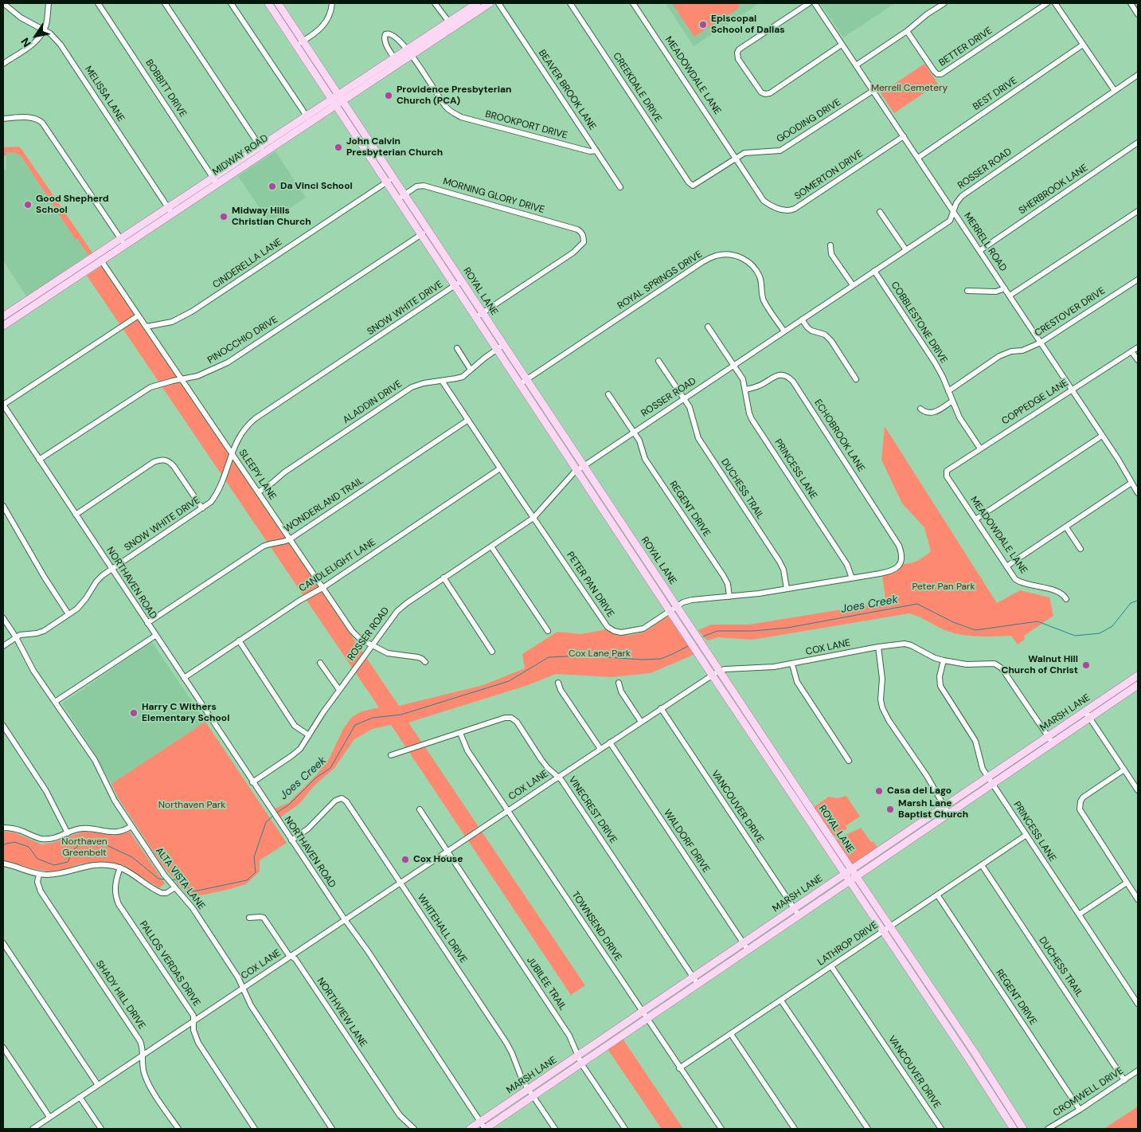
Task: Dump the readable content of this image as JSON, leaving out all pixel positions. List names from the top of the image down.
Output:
{
  "streets": {
    "main road": ["MIDWAY ROAD", "ROYAL LANE", "MARSH LANE"],
    "street": [
      "BETTER DRIVE",
      "MEADOWDALE LANE",
      "CREEKDALE DRIVE",
      "BOBBITT DRIVE",
      "BEAVER BROOK LANE",
      "MELISSA LANE",
      "BEST DRIVE",
      "GOODING DRIVE",
      "BROOKPORT DRIVE",
      "ROSSER ROAD",
      "SOMERTON DRIVE",
      "SHERBROOK LANE",
      "MORNING GLORY DRIVE",
      "MERRELL ROAD",
      "CINDERELLA LANE",
      "ROYAL SPRINGS DRIVE",
      "SNOW WHITE DRIVE",
      "CRESTOVER DRIVE",
      "COBBLESTONE DRIVE",
      "PINOCCHIO DRIVE",
      "ALADDIN DRIVE",
      "COPPEDGE LANE",
      "ECHOBROOK LANE",
      "PRINCESS LANE",
      "SLEEPY LANE",
      "DUCHESS TRAIL",
      "WONDERLAND TRAIL",
      "REGENT DRIVE",
      "CANDLELIGHT LANE",
      "NORTHAVEN ROAD",
      "PETER PAN DRIVE",
      "COX LANE",
      "VANCOUVER DRIVE",
      "VINECREST DRIVE",
      "WALDORF DRIVE",
      "ALTA VISTA LANE",
      "TOWNSEND DRIVE",
      "WHITEHALL DRIVE",
      "LATHROP DRIVE",
      "PALLOS VERDAS DRIVE",
      "JUBILEE TRAIL",
      "SHADY HILL DRIVE",
      "NORTHVIEW LANE",
      "CROMWELL DRIVE"
    ]
  },
  "crossings": [
    ["MEADOWDALE LANE", "GOODING DRIVE"],
    ["MEADOWDALE LANE", "SOMERTON DRIVE"],
    ["MEADOWDALE LANE", "COPPEDGE LANE"],
    ["CREEKDALE DRIVE", "GOODING DRIVE"],
    ["BOBBITT DRIVE", "MIDWAY ROAD"],
    ["BEAVER BROOK LANE", "BROOKPORT DRIVE"],
    ["MELISSA LANE", "MIDWAY ROAD"],
    ["BEST DRIVE", "MERRELL ROAD"],
    ["GOODING DRIVE", "SOMERTON DRIVE"],
    ["GOODING DRIVE", "MERRELL ROAD"],
    ["BROOKPORT DRIVE", "MIDWAY ROAD"],
    ["MIDWAY ROAD", "ROYAL LANE"],
    ["MIDWAY ROAD", "SLEEPY LANE"],
    ["ROSSER ROAD", "MERRELL ROAD"],
    ["ROSSER ROAD", "ROYAL SPRINGS DRIVE"],
    ["ROSSER ROAD", "ROYAL LANE"],
    ["ROSSER ROAD", "COBBLESTONE DRIVE"],
    ["ROSSER ROAD", "PRINCESS LANE"],
    ["ROSSER ROAD", "SLEEPY LANE"],
    ["ROSSER ROAD", "DUCHESS TRAIL"],
    ["ROSSER ROAD", "REGENT DRIVE"],
    ["ROSSER ROAD", "NORTHAVEN ROAD"],
    ["ROSSER ROAD", "PETER PAN DRIVE"],
    ["SOMERTON DRIVE", "MERRELL ROAD"],
    ["SHERBROOK LANE", "MERRELL ROAD"],
    ["MORNING GLORY DRIVE", "ROYAL LANE"],
    ["MERRELL ROAD", "CRESTOVER DRIVE"],
    ["MERRELL ROAD", "COPPEDGE LANE"],
    ["CINDERELLA LANE", "ROYAL LANE"],
    ["CINDERELLA LANE", "SLEEPY LANE"],
    ["ROYAL SPRINGS DRIVE", "ROYAL LANE"],
    ["ROYAL LANE", "SNOW WHITE DRIVE"],
    ["ROYAL LANE", "PINOCCHIO DRIVE"],
    ["ROYAL LANE", "ALADDIN DRIVE"],
    ["ROYAL LANE", "PETER PAN DRIVE"],
    ["ROYAL LANE", "COX LANE"],
    ["ROYAL LANE", "MARSH LANE"],
    ["ROYAL LANE", "LATHROP DRIVE"],
    ["SNOW WHITE DRIVE", "SLEEPY LANE"],
    ["SNOW WHITE DRIVE", "NORTHAVEN ROAD"],
    ["SNOW WHITE DRIVE", "ALTA VISTA LANE"],
    ["CRESTOVER DRIVE", "COBBLESTONE DRIVE"],
    ["COBBLESTONE DRIVE", "COPPEDGE LANE"],
    ["PINOCCHIO DRIVE", "SLEEPY LANE"],
    ["PINOCCHIO DRIVE", "NORTHAVEN ROAD"],
    ["ALADDIN DRIVE", "SLEEPY LANE"],
    ["ALADDIN DRIVE", "PETER PAN DRIVE"],
    ["ECHOBROOK LANE", "PRINCESS LANE"],
    ["ECHOBROOK LANE", "PETER PAN DRIVE"],
    ["PRINCESS LANE", "PETER PAN DRIVE"],
    ["PRINCESS LANE", "COX LANE"],
    ["PRINCESS LANE", "MARSH LANE"],
    ["PRINCESS LANE", "LATHROP DRIVE"],
    ["SLEEPY LANE", "WONDERLAND TRAIL"],
    ["SLEEPY LANE", "CANDLELIGHT LANE"],
    ["DUCHESS TRAIL", "PETER PAN DRIVE"],
    ["DUCHESS TRAIL", "LATHROP DRIVE"],
    ["DUCHESS TRAIL", "CROMWELL DRIVE"],
    ["WONDERLAND TRAIL", "NORTHAVEN ROAD"],
    ["WONDERLAND TRAIL", "PETER PAN DRIVE"],
    ["REGENT DRIVE", "PETER PAN DRIVE"],
    ["REGENT DRIVE", "LATHROP DRIVE"],
    ["REGENT DRIVE", "CROMWELL DRIVE"],
    ["CANDLELIGHT LANE", "NORTHAVEN ROAD"],
    ["CANDLELIGHT LANE", "PETER PAN DRIVE"],
    ["NORTHAVEN ROAD", "COX LANE"],
    ["NORTHAVEN ROAD", "MARSH LANE"],
    ["NORTHAVEN ROAD", "WHITEHALL DRIVE"],
    ["COX LANE", "MARSH LANE"],
    ["COX LANE", "VANCOUVER DRIVE"],
    ["COX LANE", "VINECREST DRIVE"],
    ["COX LANE", "WALDORF DRIVE"],
    ["COX LANE", "ALTA VISTA LANE"],
    ["COX LANE", "TOWNSEND DRIVE"],
    ["COX LANE", "WHITEHALL DRIVE"],
    ["COX LANE", "PALLOS VERDAS DRIVE"],
    ["COX LANE", "JUBILEE TRAIL"],
    ["COX LANE", "SHADY HILL DRIVE"],
    ["COX LANE", "NORTHVIEW LANE"],
    ["MARSH LANE", "VANCOUVER DRIVE"],
    ["MARSH LANE", "VINECREST DRIVE"],
    ["MARSH LANE", "WALDORF DRIVE"],
    ["MARSH LANE", "TOWNSEND DRIVE"],
    ["MARSH LANE", "WHITEHALL DRIVE"],
    ["MARSH LANE", "JUBILEE TRAIL"],
    ["VANCOUVER DRIVE", "LATHROP DRIVE"],
    ["VINECREST DRIVE", "TOWNSEND DRIVE"],
    ["TOWNSEND DRIVE", "LATHROP DRIVE"]
  ],
  "water": ["Joes Creek"],
  "parks": [
    "Merrell Cemetery",
    "Peter Pan Park",
    "Cox Lane Park",
    "Northaven Park",
    "Northaven Greenbelt"
  ],
  "places": [
    "Episcopal School of Dallas",
    "Providence Presbyterian Church (PCA)",
    "John Calvin Presbyterian Church",
    "Da Vinci School",
    "Good Shepherd School",
    "Midway Hills Christian Church",
    "Walnut Hill Church of Christ",
    "Harry C Withers Elementary School",
    "Casa del Lago",
    "Marsh Lane Baptist Church",
    "Cox House"
  ],
  "north": "bottom left"
}
